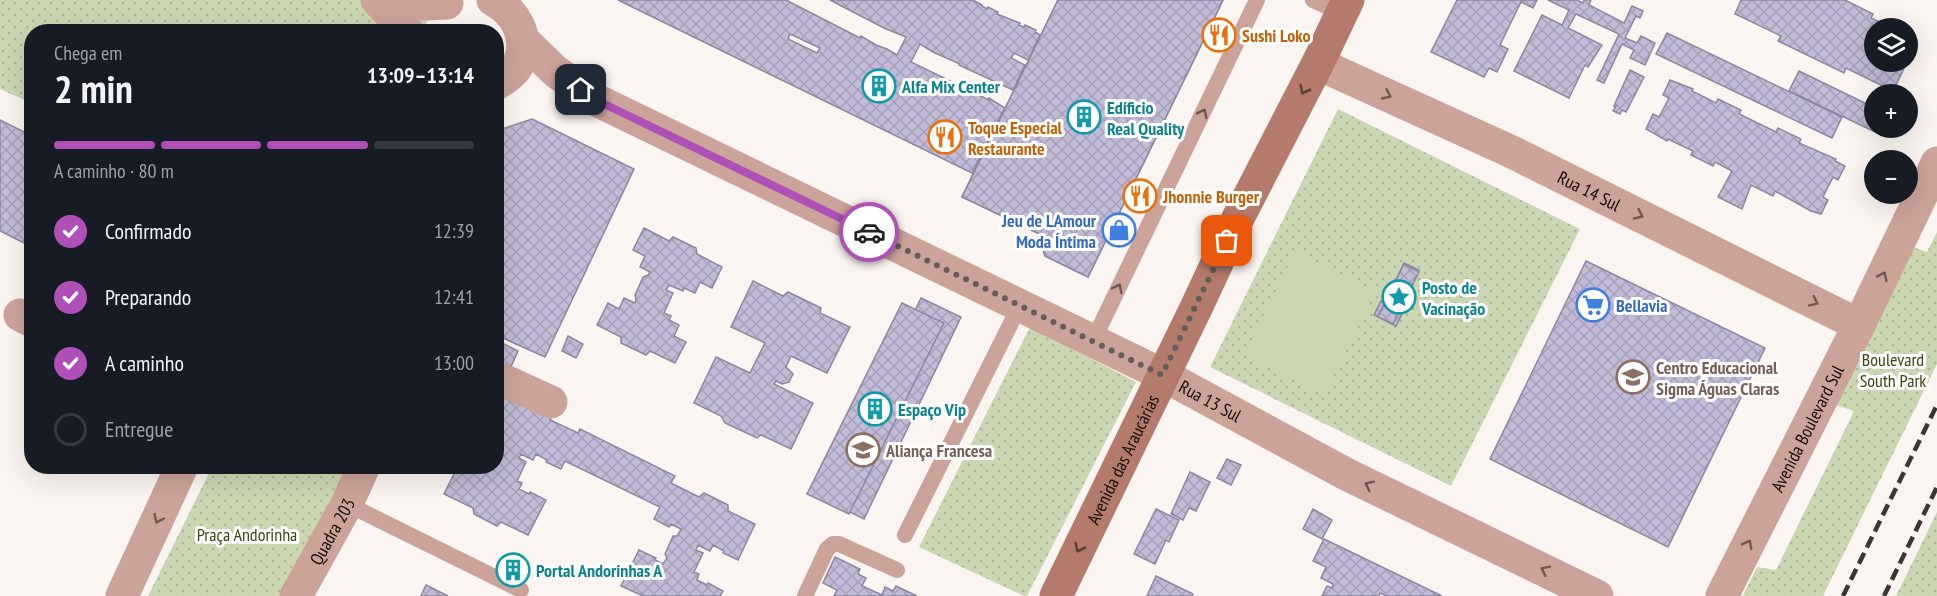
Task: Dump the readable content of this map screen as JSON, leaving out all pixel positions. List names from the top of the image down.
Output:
{
  "streets": {
    "main road": ["Avenida das Araucárias"],
    "street": [
      "Rua 14 Sul",
      "Rua 13 Sul",
      "Avenida Boulevard Sul",
      "Quadra 203"
    ]
  },
  "crossings": [
    ["Rua 14 Sul", "Avenida Boulevard Sul"],
    ["Rua 14 Sul", "Avenida das Araucárias"],
    ["Rua 13 Sul", "Avenida das Araucárias"]
  ],
  "one_way": [
    "Rua 14 Sul",
    "Rua 13 Sul",
    "Avenida Boulevard Sul",
    "Avenida das Araucárias"
  ],
  "parks": ["Boulevard South Park", "Praça Andorinha"],
  "places": {
    "restaurant": ["Sushi Loko", "Toque Especial Restaurante", "Jhonnie Burger"],
    "building": [
      "Alfa Mix Center",
      "Edíficio Real Quality",
      "Espaço Vip",
      "Portal Andorinhas A"
    ],
    "shop": ["Jeu de LAmour Moda Íntima"],
    "place": ["Posto de Vacinação"],
    "supermarket": ["Bellavia"],
    "school or university": ["Centro Educacional Sigma Águas Claras", "Aliança Francesa"]
  },
  "page": {
    "map_buttons": ["+", "−"],
    "heading": ["2 min", "Chega em", "13:09–13:14"],
    "bar": "A caminho · 80 m",
    "list": [
      ["Confirmado", "12:39"],
      ["Preparando", "12:41"],
      ["A caminho", "13:00"],
      "Entregue"
    ]
  }
}
